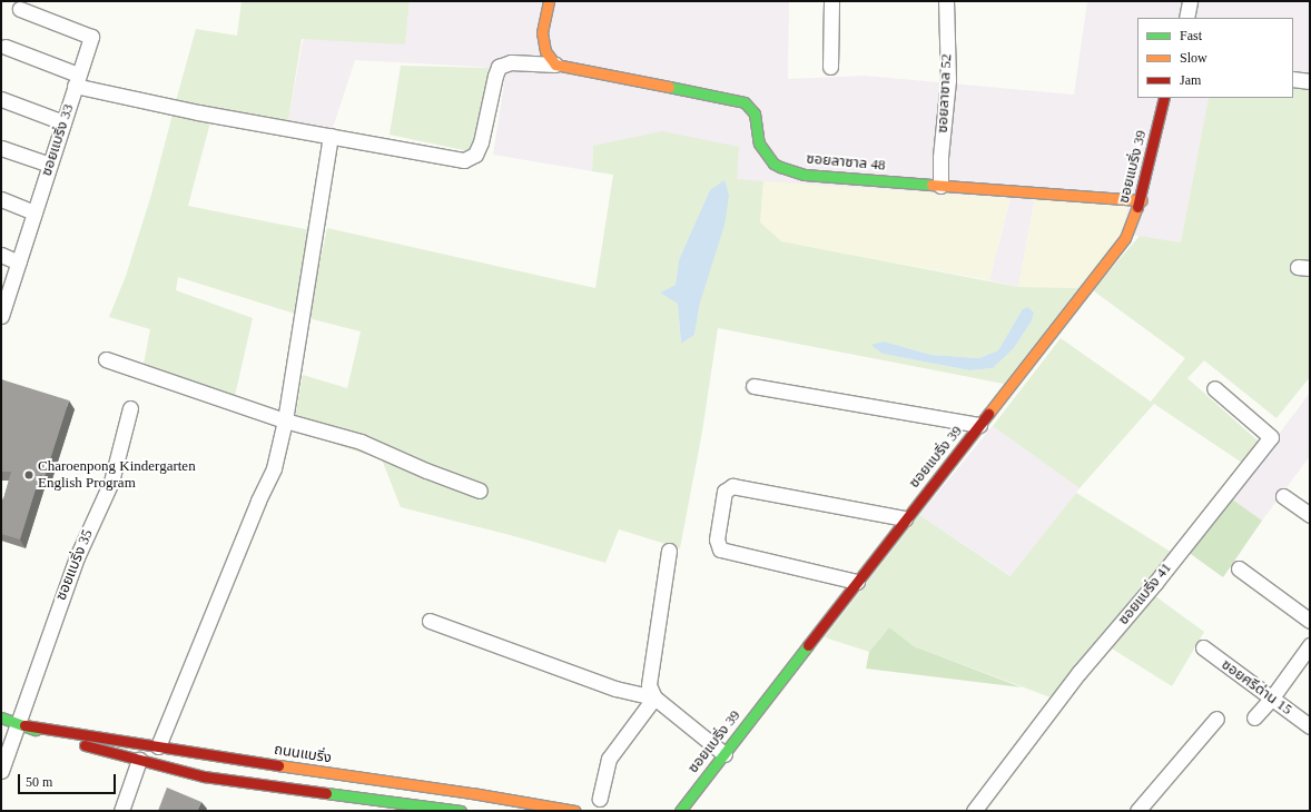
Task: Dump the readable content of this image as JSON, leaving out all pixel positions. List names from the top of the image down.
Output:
{
  "streets": {
    "street": [
      "ซอยลาซาล 52",
      "ซอยแบริ่ง 33",
      "ซอยลาซาล 48",
      "ซอยแบริ่ง 39",
      "ซอยแบริ่ง 35",
      "ซอยแบริ่ง 41",
      "ซอยศรีด่าน 15",
      "ถนนแบริ่ง"
    ]
  },
  "crossings": [
    ["ซอยลาซาล 52", "ซอยลาซาล 48"],
    ["ซอยลาซาล 48", "ซอยแบริ่ง 39"],
    ["ซอยแบริ่ง 35", "ถนนแบริ่ง"]
  ],
  "places": ["Charoenpong Kindergarten English Program"],
  "legend": ["Fast", "Slow", "Jam"],
  "scale_bar": "50 m"
}
